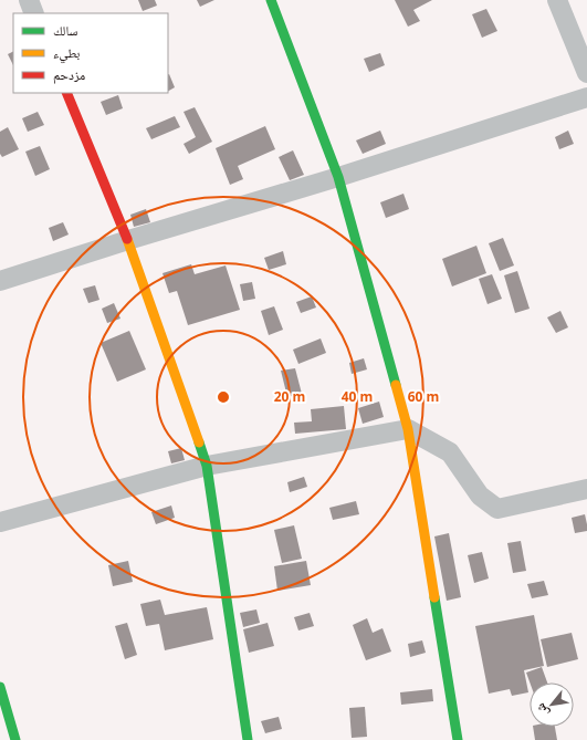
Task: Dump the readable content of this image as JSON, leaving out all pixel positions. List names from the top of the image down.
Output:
{
  "legend": ["سالك", "بطيء", "مزدحم"],
  "north": "bottom left",
  "rings": ["20 m", "40 m", "60 m"]
}
